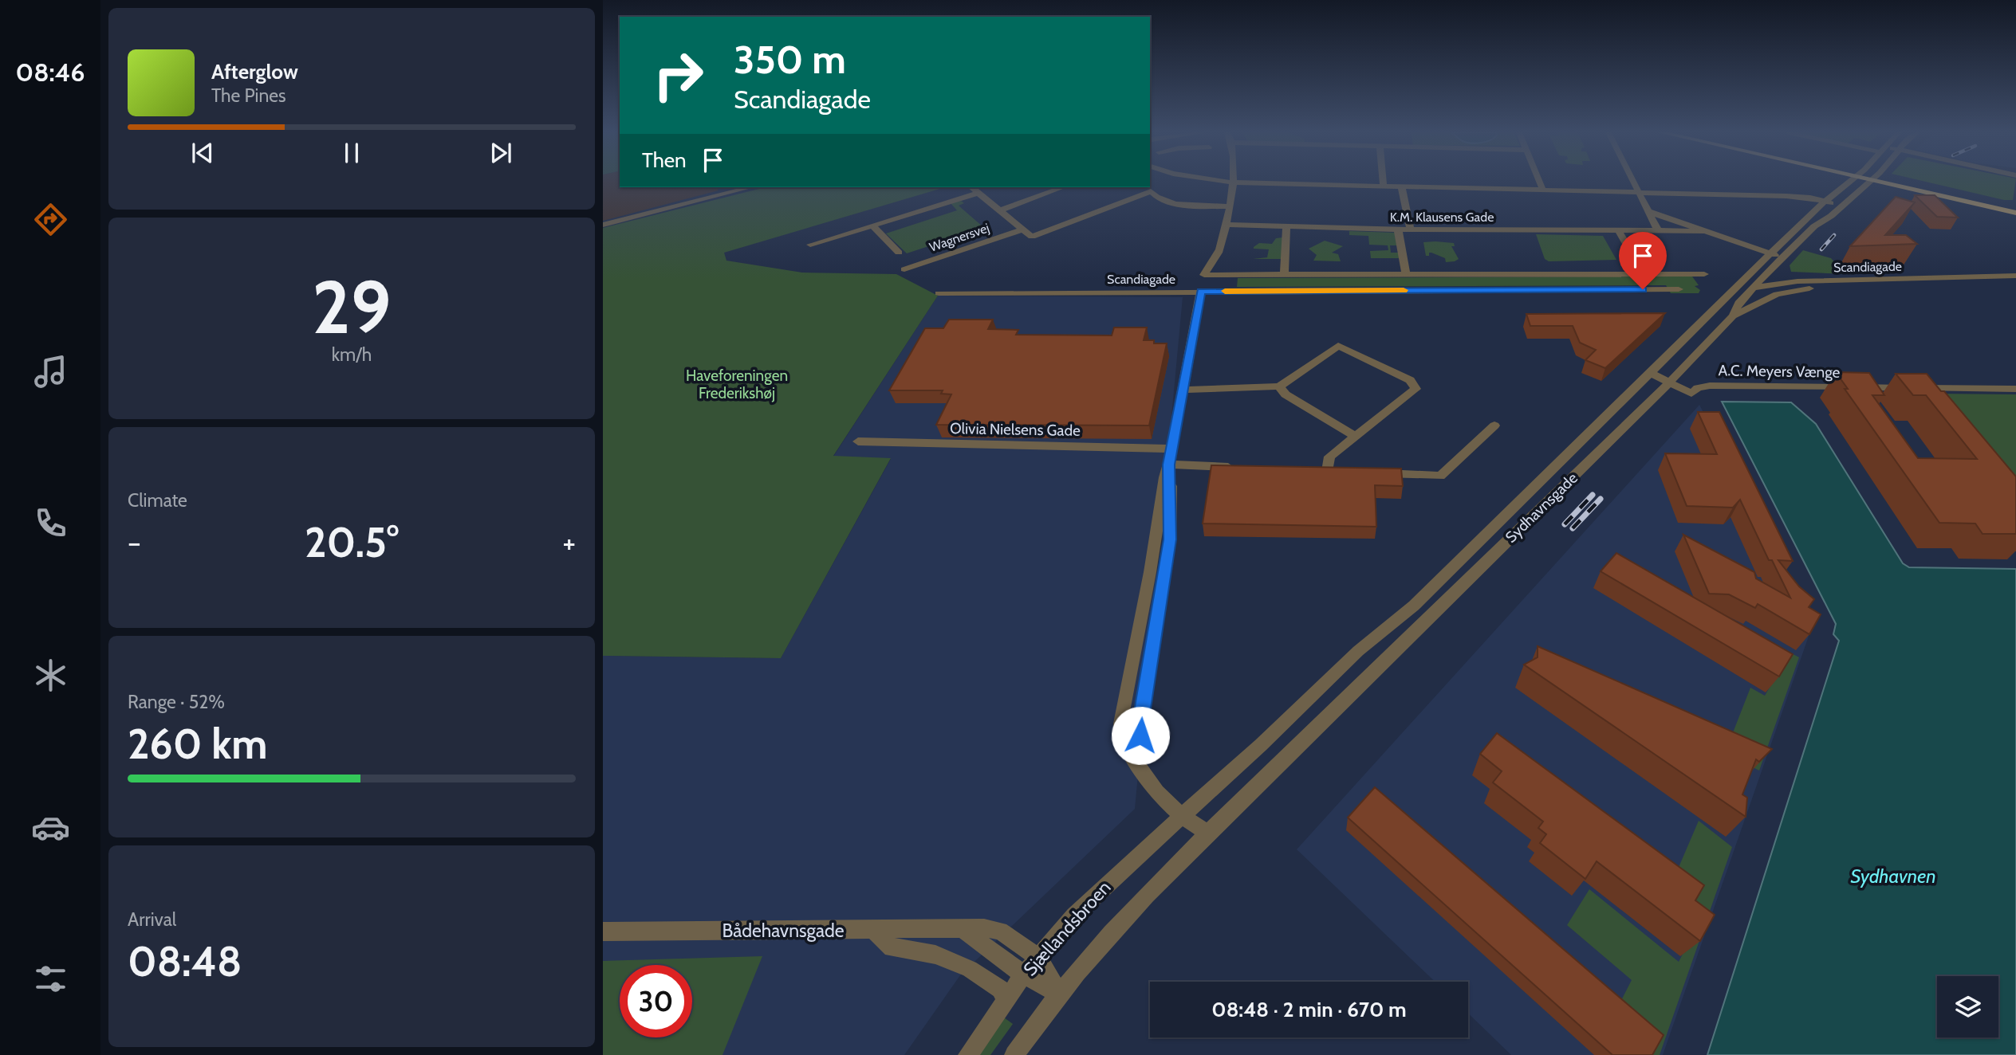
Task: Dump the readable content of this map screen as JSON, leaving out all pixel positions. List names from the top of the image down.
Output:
{
  "streets": {
    "street": [
      "K.M. Klausens Gade",
      "Wagnersvej",
      "Scandiagade",
      "A.C. Meyers Vænge",
      "Olivia Nielsens Gade",
      "Sydhavnsgade",
      "Sjællandsbroen",
      "Bådehavnsgade"
    ]
  },
  "crossings": [
    ["Scandiagade", "Sydhavnsgade"],
    ["A.C. Meyers Vænge", "Sydhavnsgade"],
    ["Sydhavnsgade", "Sjællandsbroen"],
    ["Sjællandsbroen", "Bådehavnsgade"]
  ],
  "water": ["Sydhavnen"],
  "parks": ["Haveforeningen Frederikshøj"],
  "page": {
    "tabs": "08:46",
    "turn": ["350 m", "Scandiagade"],
    "song": ["Afterglow", "The Pines"],
    "then": "Then",
    "tile": [
      ["29", "km/h"],
      "Climate",
      ["Range · 52%", "260 km"],
      ["Arrival", "08:48"]
    ],
    "heat": ["−", "20.5°", "+"],
    "limit": "30",
    "trip": "08:48 · 2 min · 670 m"
  }
}
